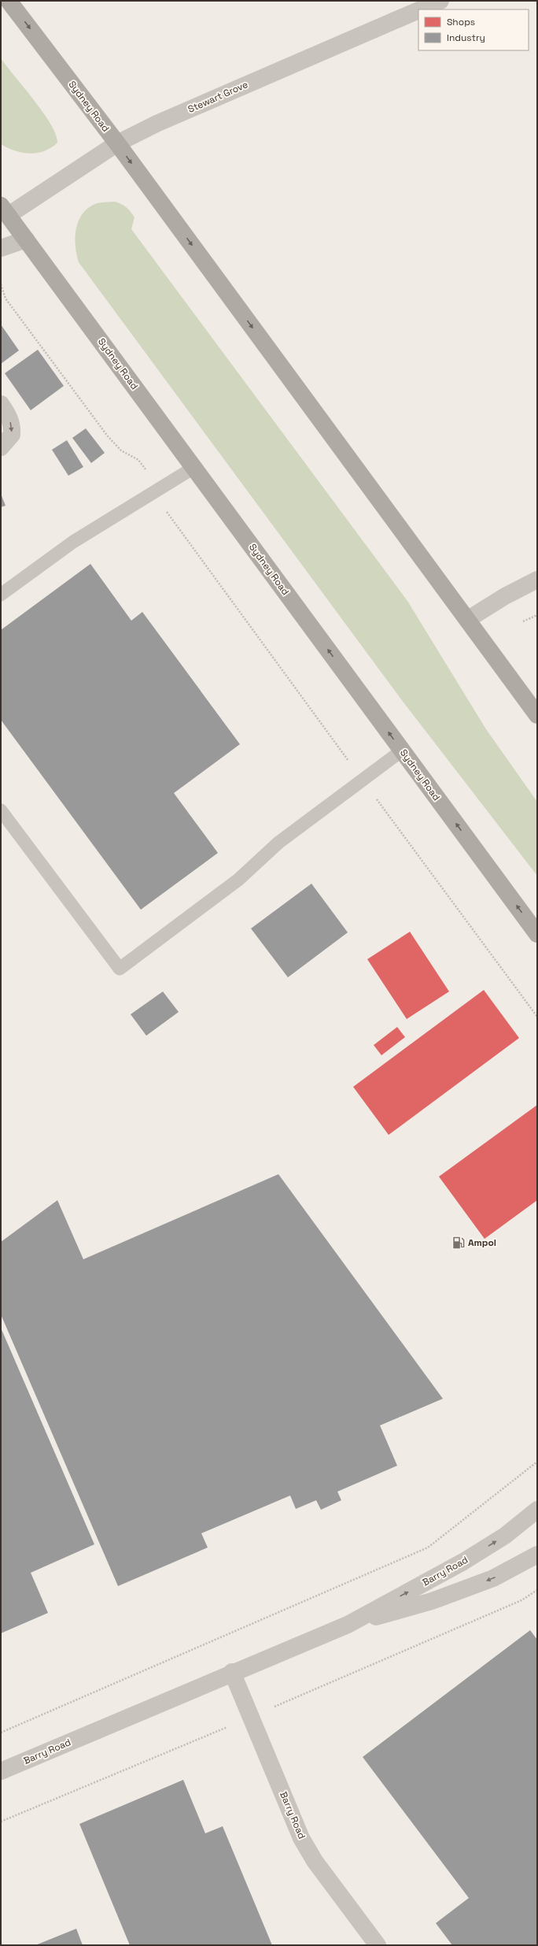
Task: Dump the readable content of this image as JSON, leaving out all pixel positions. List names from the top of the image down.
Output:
{
  "streets": {
    "highway": ["Sydney Road"],
    "street": ["Stewart Grove", "Barry Road"]
  },
  "crossings": [
    ["Stewart Grove", "Sydney Road"]
  ],
  "places": {
    "fuel station": ["Ampol"]
  },
  "legend": ["Shops", "Industry"]
}
